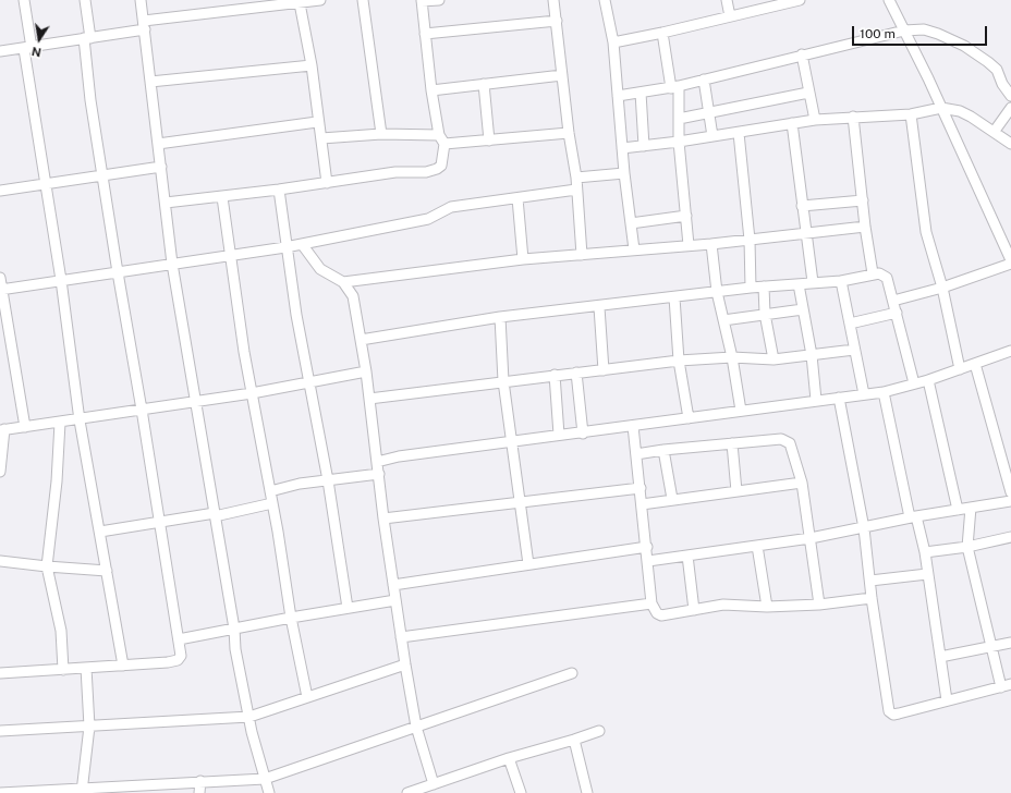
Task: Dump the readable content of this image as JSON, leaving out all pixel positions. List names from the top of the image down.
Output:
{
  "scale_bar": "100 m",
  "north": "bottom"
}
